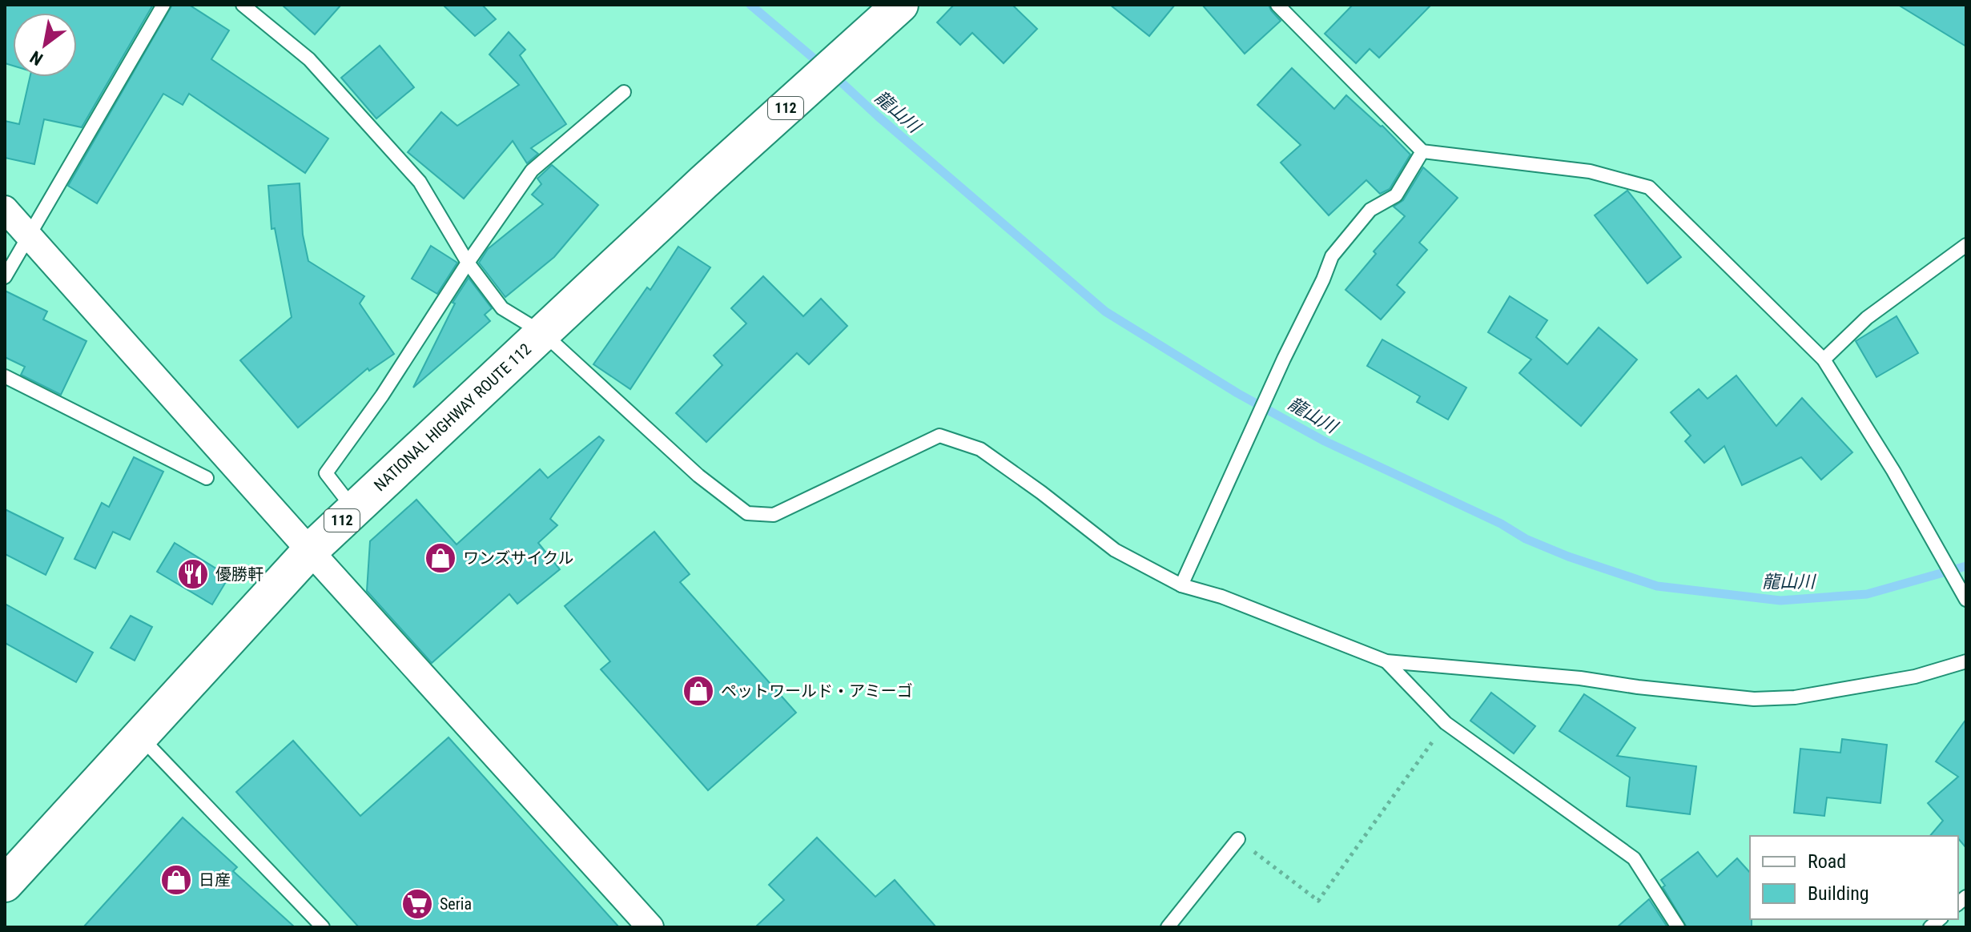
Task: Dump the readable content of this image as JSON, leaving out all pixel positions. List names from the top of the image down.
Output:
{
  "streets": {
    "highway": ["112", "NATIONAL HIGHWAY ROUTE 112"]
  },
  "water": ["龍山川"],
  "places": {
    "shop": ["ワンズサイクル", "ペットワールド・アミーゴ", "日産"],
    "restaurant": ["優勝軒"],
    "supermarket": ["Seria"]
  },
  "legend": ["Road", "Building"],
  "north": "bottom left"
}
